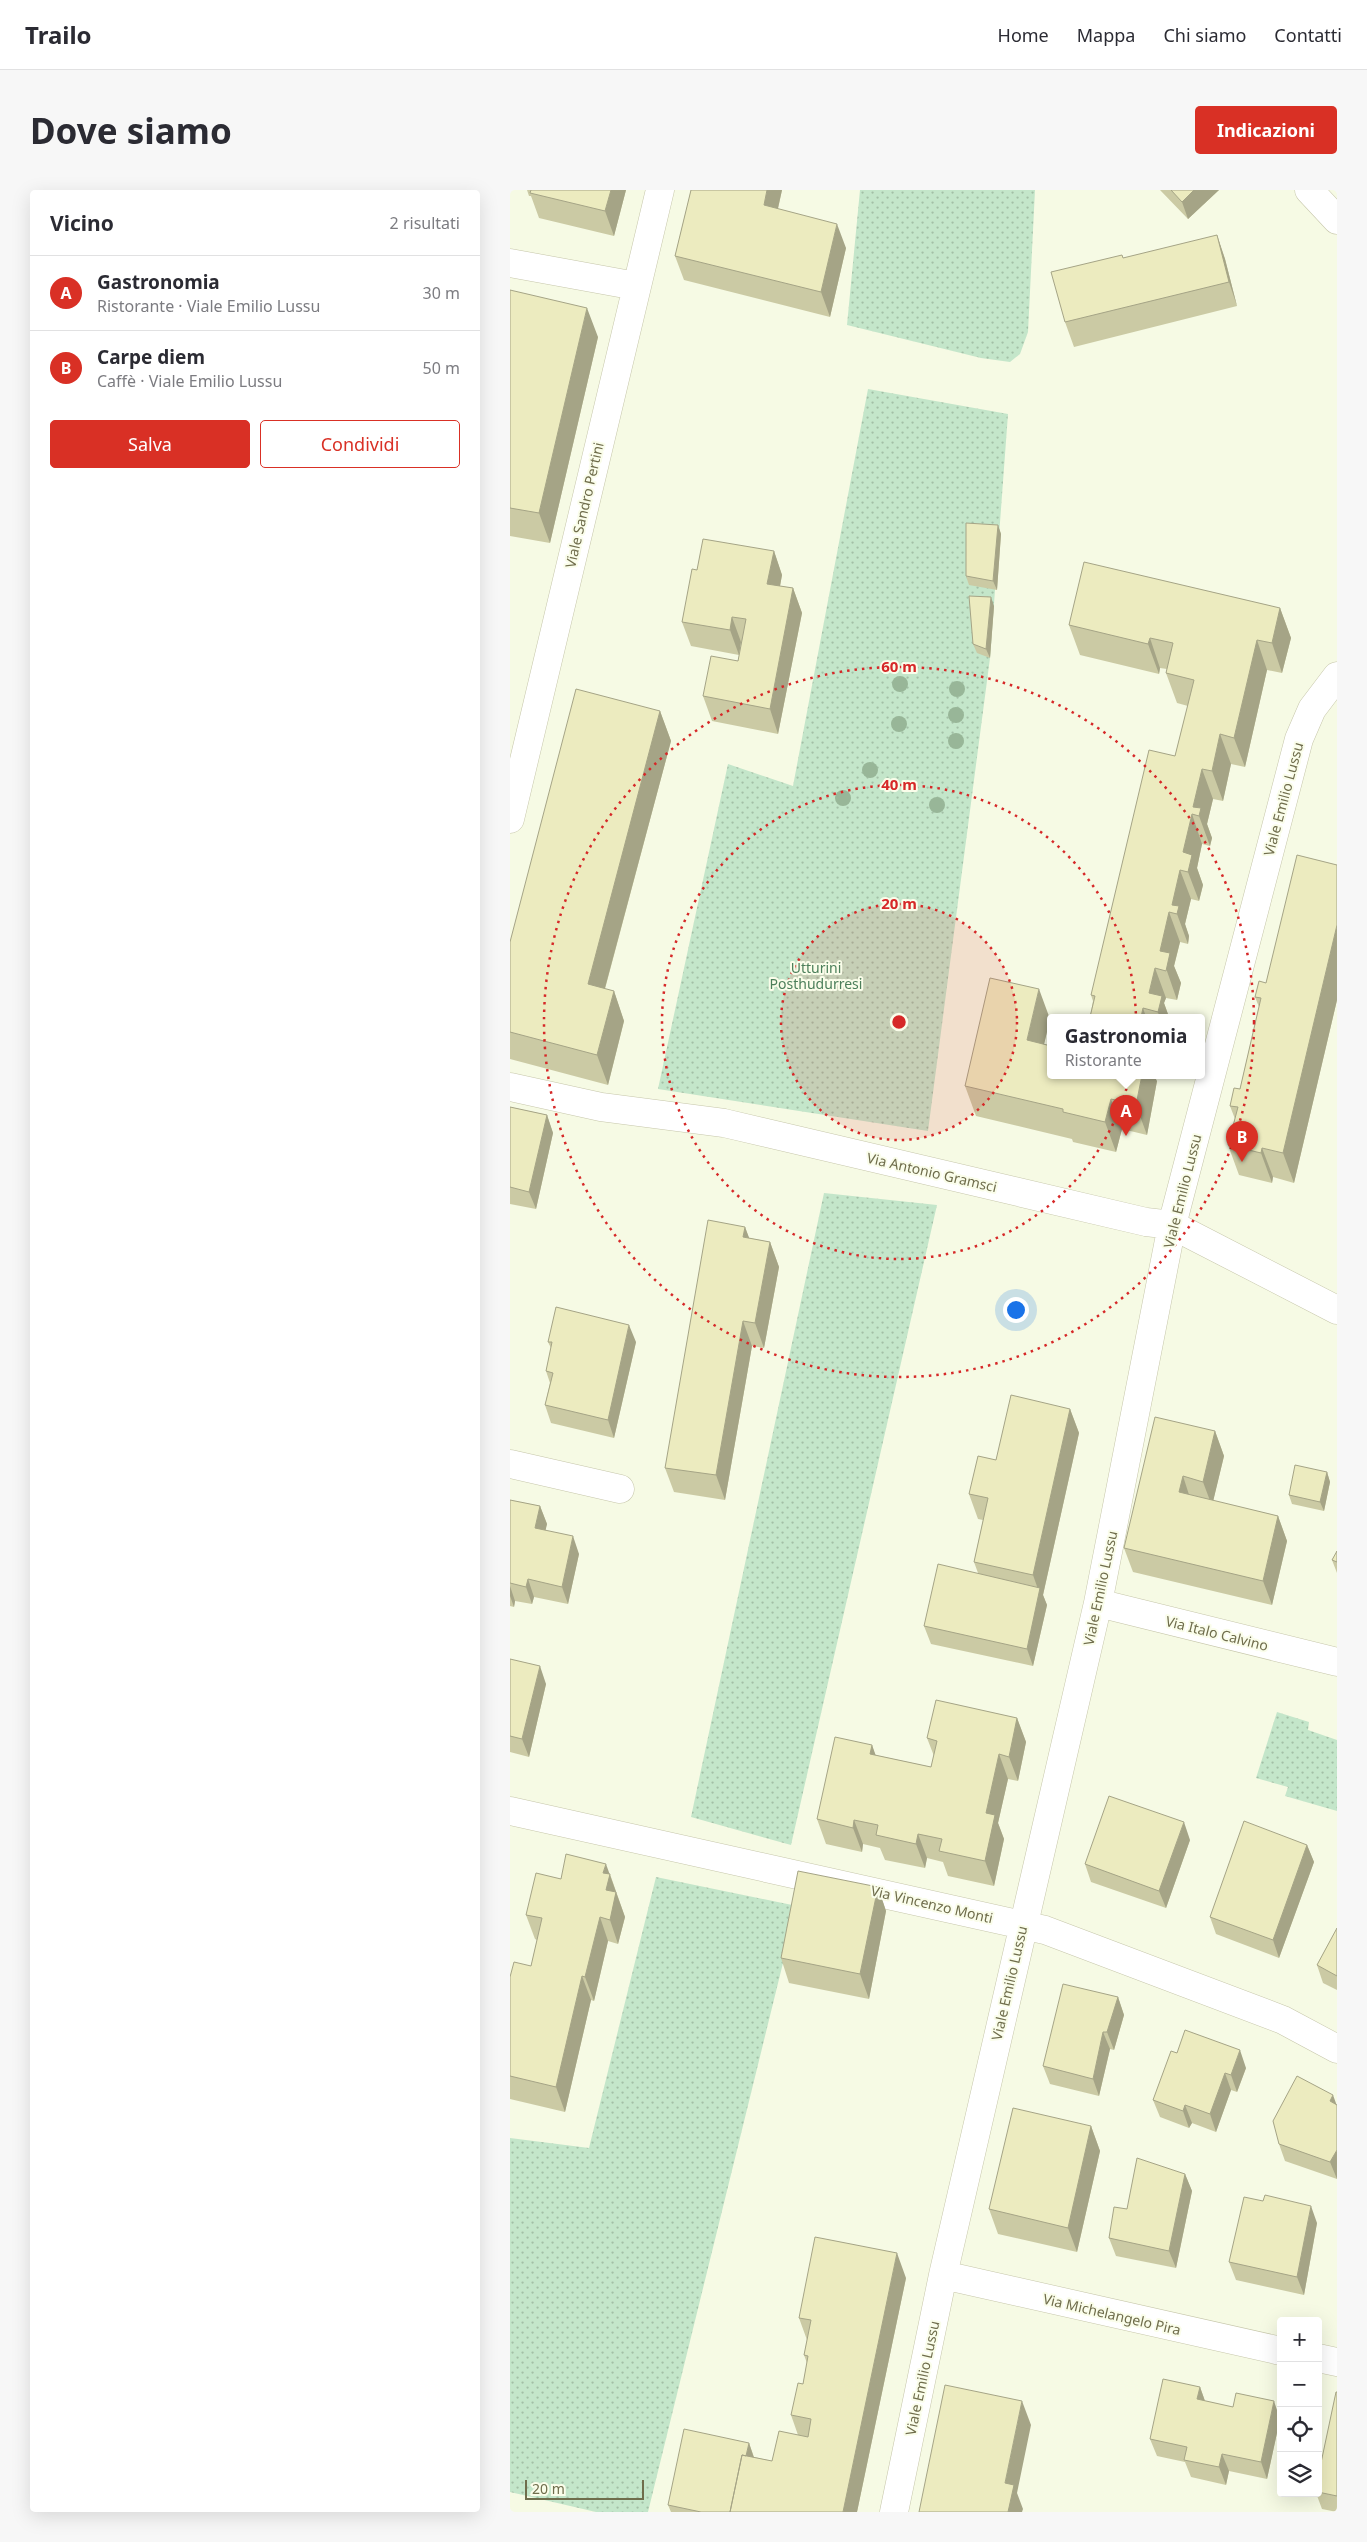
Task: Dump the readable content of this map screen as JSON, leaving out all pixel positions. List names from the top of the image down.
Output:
{
  "streets": {
    "street": [
      "Viale Sandro Pertini",
      "Viale Emilio Lussu",
      "Via Antonio Gramsci",
      "Via Italo Calvino",
      "Via Vincenzo Monti",
      "Via Michelangelo Pira"
    ]
  },
  "crossings": [
    ["Viale Emilio Lussu", "Via Antonio Gramsci"],
    ["Viale Emilio Lussu", "Via Italo Calvino"],
    ["Viale Emilio Lussu", "Via Vincenzo Monti"],
    ["Viale Emilio Lussu", "Via Michelangelo Pira"]
  ],
  "parks": ["Utturini Posthudurresi"],
  "scale_bar": "20 m",
  "page": {
    "header": "Trailo",
    "nav": [
      "Home",
      "Mappa",
      "Chi siamo",
      "Contatti"
    ],
    "buttons": [
      "Indicazioni",
      ["Salva", "Condividi"]
    ],
    "title": "Dove siamo",
    "heading": ["Vicino", "2 risultati"],
    "list": [
      {
        "mark": "A",
        "name": "Gastronomia",
        "note": "Ristorante · Viale Emilio Lussu",
        "value": "30 m"
      },
      {
        "mark": "B",
        "name": "Carpe diem",
        "note": "Caffè · Viale Emilio Lussu",
        "value": "50 m"
      }
    ],
    "popup": ["Gastronomia", "Ristorante"],
    "pins": ["A", "B"],
    "map_buttons": ["+", "−"],
    "scale": "20 m"
  },
  "rings": ["60 m", "40 m", "20 m"]
}
